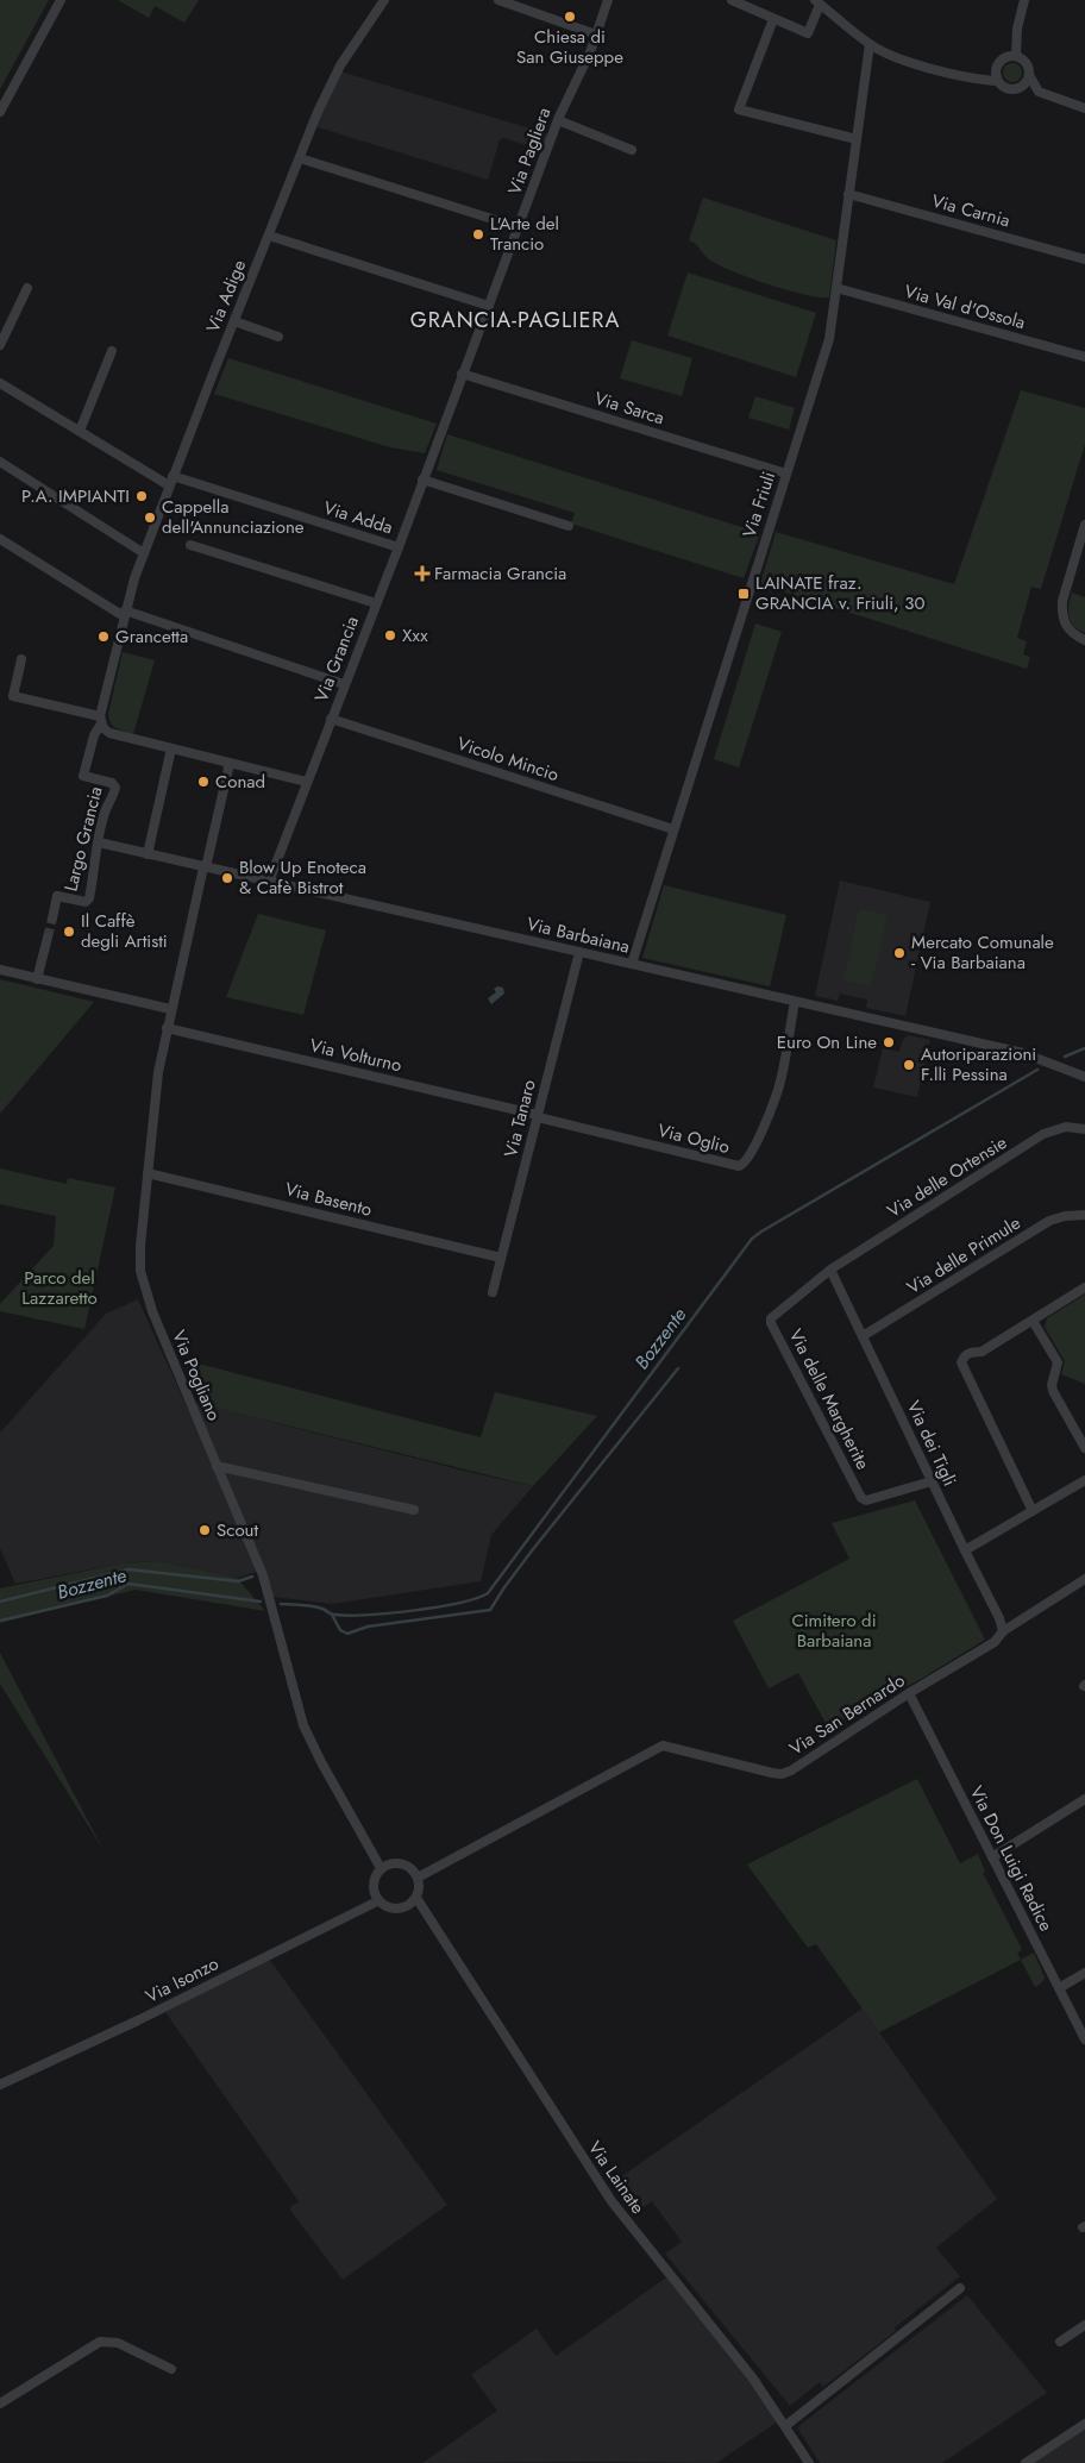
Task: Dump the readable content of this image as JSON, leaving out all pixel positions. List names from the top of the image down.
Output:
{
  "streets": {
    "street": [
      "Via Pagliera",
      "Via Carnia",
      "Via Adige",
      "Via Val d'Ossola",
      "Via Sarca",
      "Via Friuli",
      "Via Adda",
      "Via Grancia",
      "Vicolo Mincio",
      "Largo Grancia",
      "Via Barbaiana",
      "Via Volturno",
      "Via Tanaro",
      "Via Oglio",
      "Via delle Ortensie",
      "Via Basento",
      "Via delle Primule",
      "Via Pogliano",
      "Via delle Margherite",
      "Via dei Tigli",
      "Via San Bernardo",
      "Via Don Luigi Radice",
      "Via Isonzo",
      "Via Lainate"
    ]
  },
  "crossings": [
    ["Via Pagliera", "Via Sarca"],
    ["Via Pagliera", "Via Grancia"],
    ["Via Carnia", "Via Friuli"],
    ["Via Adige", "Via Adda"],
    ["Via Adige", "Largo Grancia"],
    ["Via Val d'Ossola", "Via Friuli"],
    ["Via Sarca", "Via Friuli"],
    ["Via Friuli", "Vicolo Mincio"],
    ["Via Friuli", "Via Barbaiana"],
    ["Via Adda", "Via Grancia"],
    ["Via Grancia", "Vicolo Mincio"],
    ["Via Grancia", "Via Barbaiana"],
    ["Largo Grancia", "Via Barbaiana"],
    ["Via Barbaiana", "Via Tanaro"],
    ["Via Barbaiana", "Via Oglio"],
    ["Via Barbaiana", "Via Pogliano"],
    ["Via Volturno", "Via Tanaro"],
    ["Via Volturno", "Via Oglio"],
    ["Via Volturno", "Via Pogliano"],
    ["Via Tanaro", "Via Oglio"],
    ["Via Tanaro", "Via Basento"],
    ["Via delle Ortensie", "Via delle Margherite"],
    ["Via delle Ortensie", "Via dei Tigli"],
    ["Via Basento", "Via Pogliano"],
    ["Via delle Primule", "Via dei Tigli"],
    ["Via Pogliano", "Via San Bernardo"],
    ["Via Pogliano", "Via Isonzo"],
    ["Via Pogliano", "Via Lainate"],
    ["Via delle Margherite", "Via dei Tigli"],
    ["Via dei Tigli", "Via San Bernardo"],
    ["Via San Bernardo", "Via Don Luigi Radice"],
    ["Via San Bernardo", "Via Isonzo"],
    ["Via San Bernardo", "Via Lainate"],
    ["Via Isonzo", "Via Lainate"]
  ],
  "districts": ["GRANCIA-PAGLIERA"],
  "water": ["Bozzente"],
  "parks": ["Parco del Lazzaretto", "Cimitero di Barbaiana"],
  "places": {
    "other": [
      "Chiesa di San Giuseppe",
      "L'Arte del Trancio",
      "P.A. IMPIANTI",
      "Cappella dell'Annunciazione",
      "Xxx",
      "Grancetta",
      "Conad",
      "Blow Up Enoteca & Cafè Bistrot",
      "Il Caffè degli Artisti",
      "Mercato Comunale - Via Barbaiana",
      "Euro On Line",
      "Autoriparazioni F.lli Pessina",
      "Scout"
    ],
    "health": ["Farmacia Grancia"],
    "transit": ["LAINATE fraz. GRANCIA v. Friuli, 30"]
  }
}
